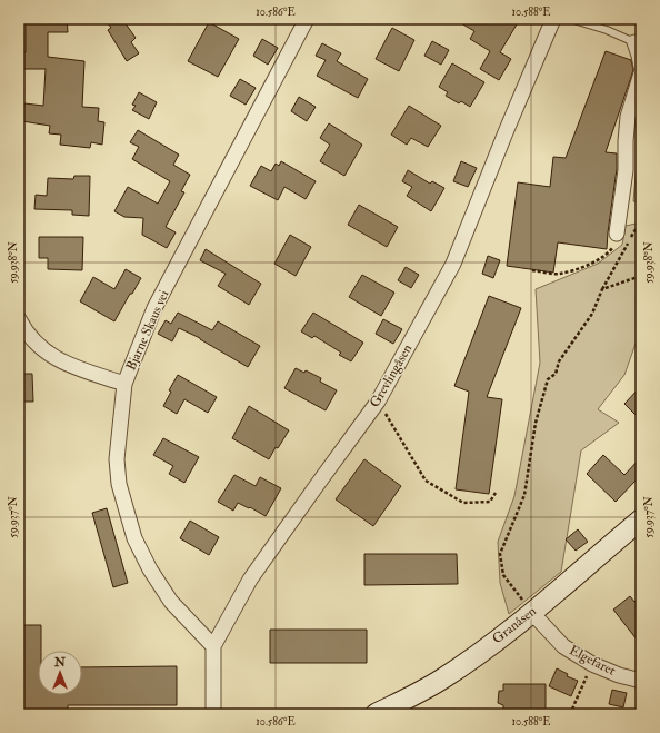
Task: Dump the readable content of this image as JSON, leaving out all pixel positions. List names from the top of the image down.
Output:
{
  "streets": {
    "street": [
      "Bjarne Skaus vei",
      "Grevlingåsen",
      "Granåsen",
      "Elgefaret"
    ]
  },
  "crossings": [
    ["Bjarne Skaus vei", "Grevlingåsen"],
    ["Granåsen", "Elgefaret"]
  ],
  "north": "top",
  "coordinates": [
    "10.586°E",
    "10.588°E",
    "59.938°N",
    "59.937°N"
  ]
}
